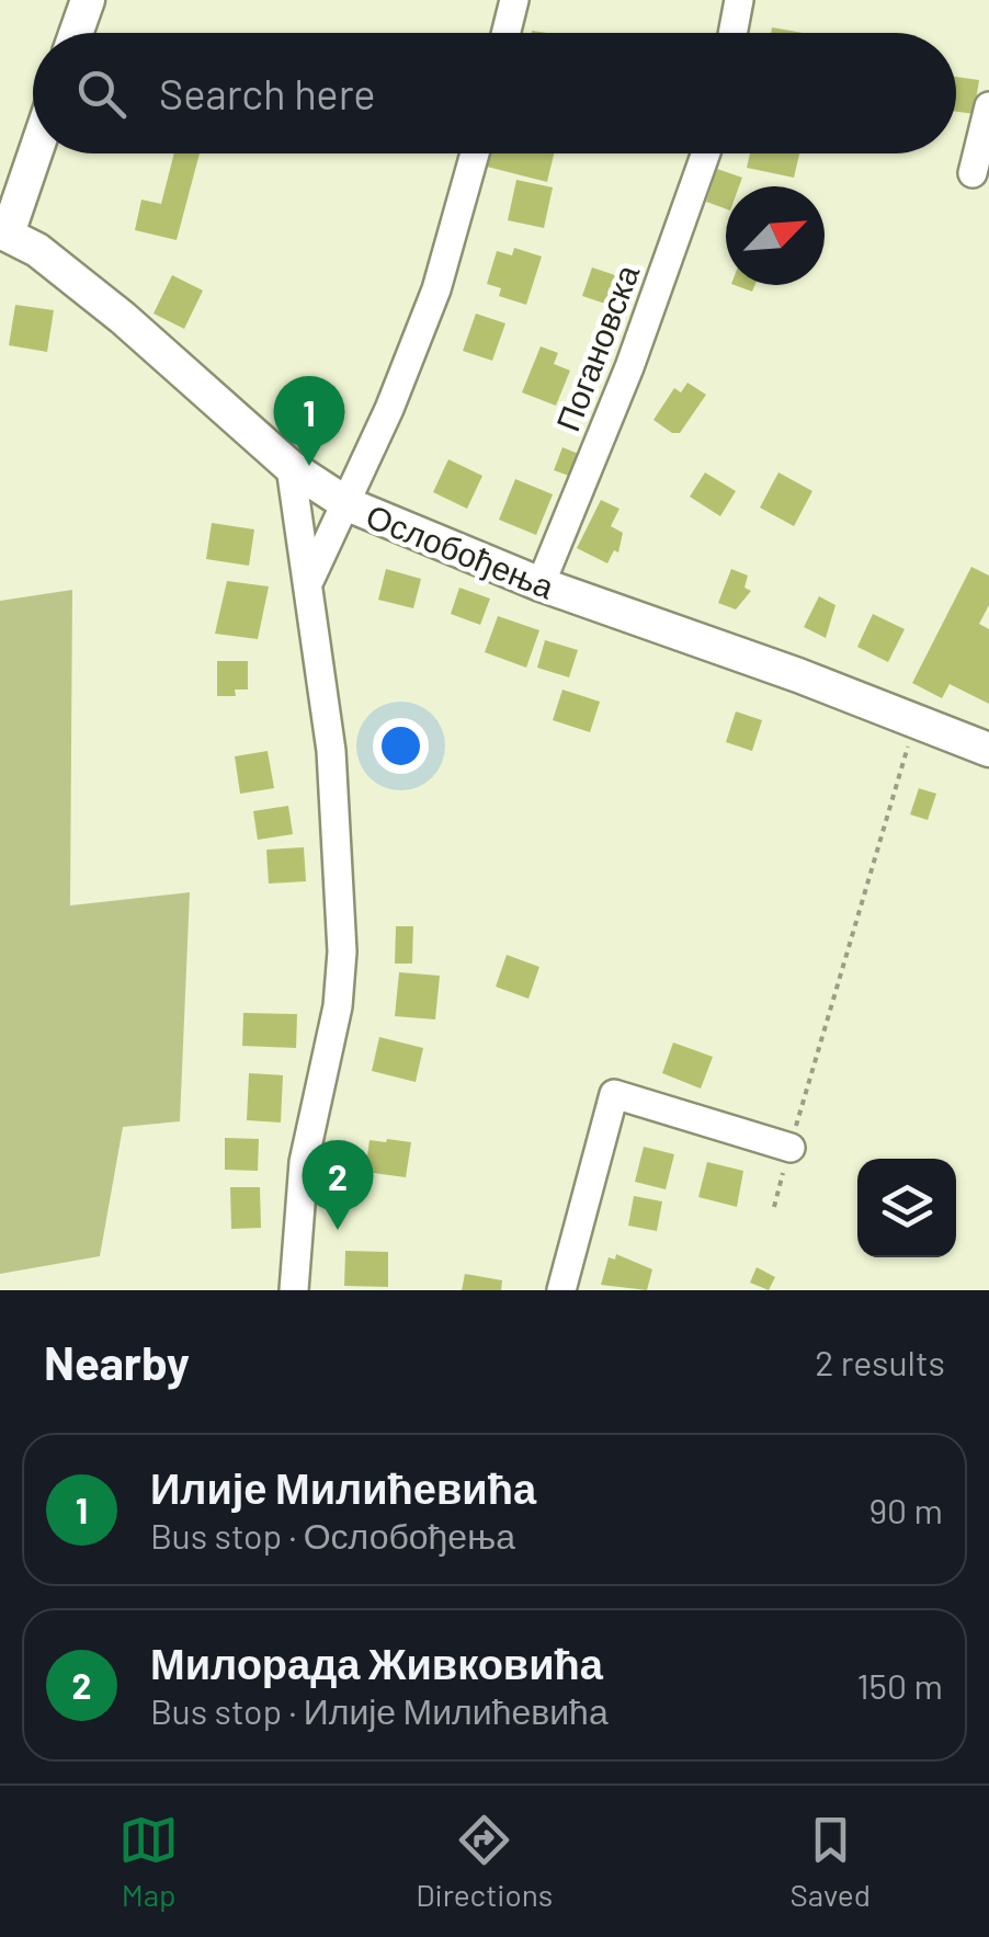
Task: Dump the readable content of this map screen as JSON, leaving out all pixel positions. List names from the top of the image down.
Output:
{
  "streets": {
    "street": ["Погановска", "Ослобођења"]
  },
  "crossings": [
    ["Погановска", "Ослобођења"]
  ],
  "north": "top right",
  "page": {
    "search": "Search here",
    "pins": ["1", "2"],
    "heading": ["Nearby", "2 results"],
    "list": [
      {
        "mark": "1",
        "name": "Илије Милићевића",
        "note": "Bus stop · Ослобођења",
        "value": "90 m"
      },
      {
        "mark": "2",
        "name": "Милорада Живковића",
        "note": "Bus stop · Илије Милићевића",
        "value": "150 m"
      }
    ],
    "nav": ["Map", "Directions", "Saved"]
  }
}
